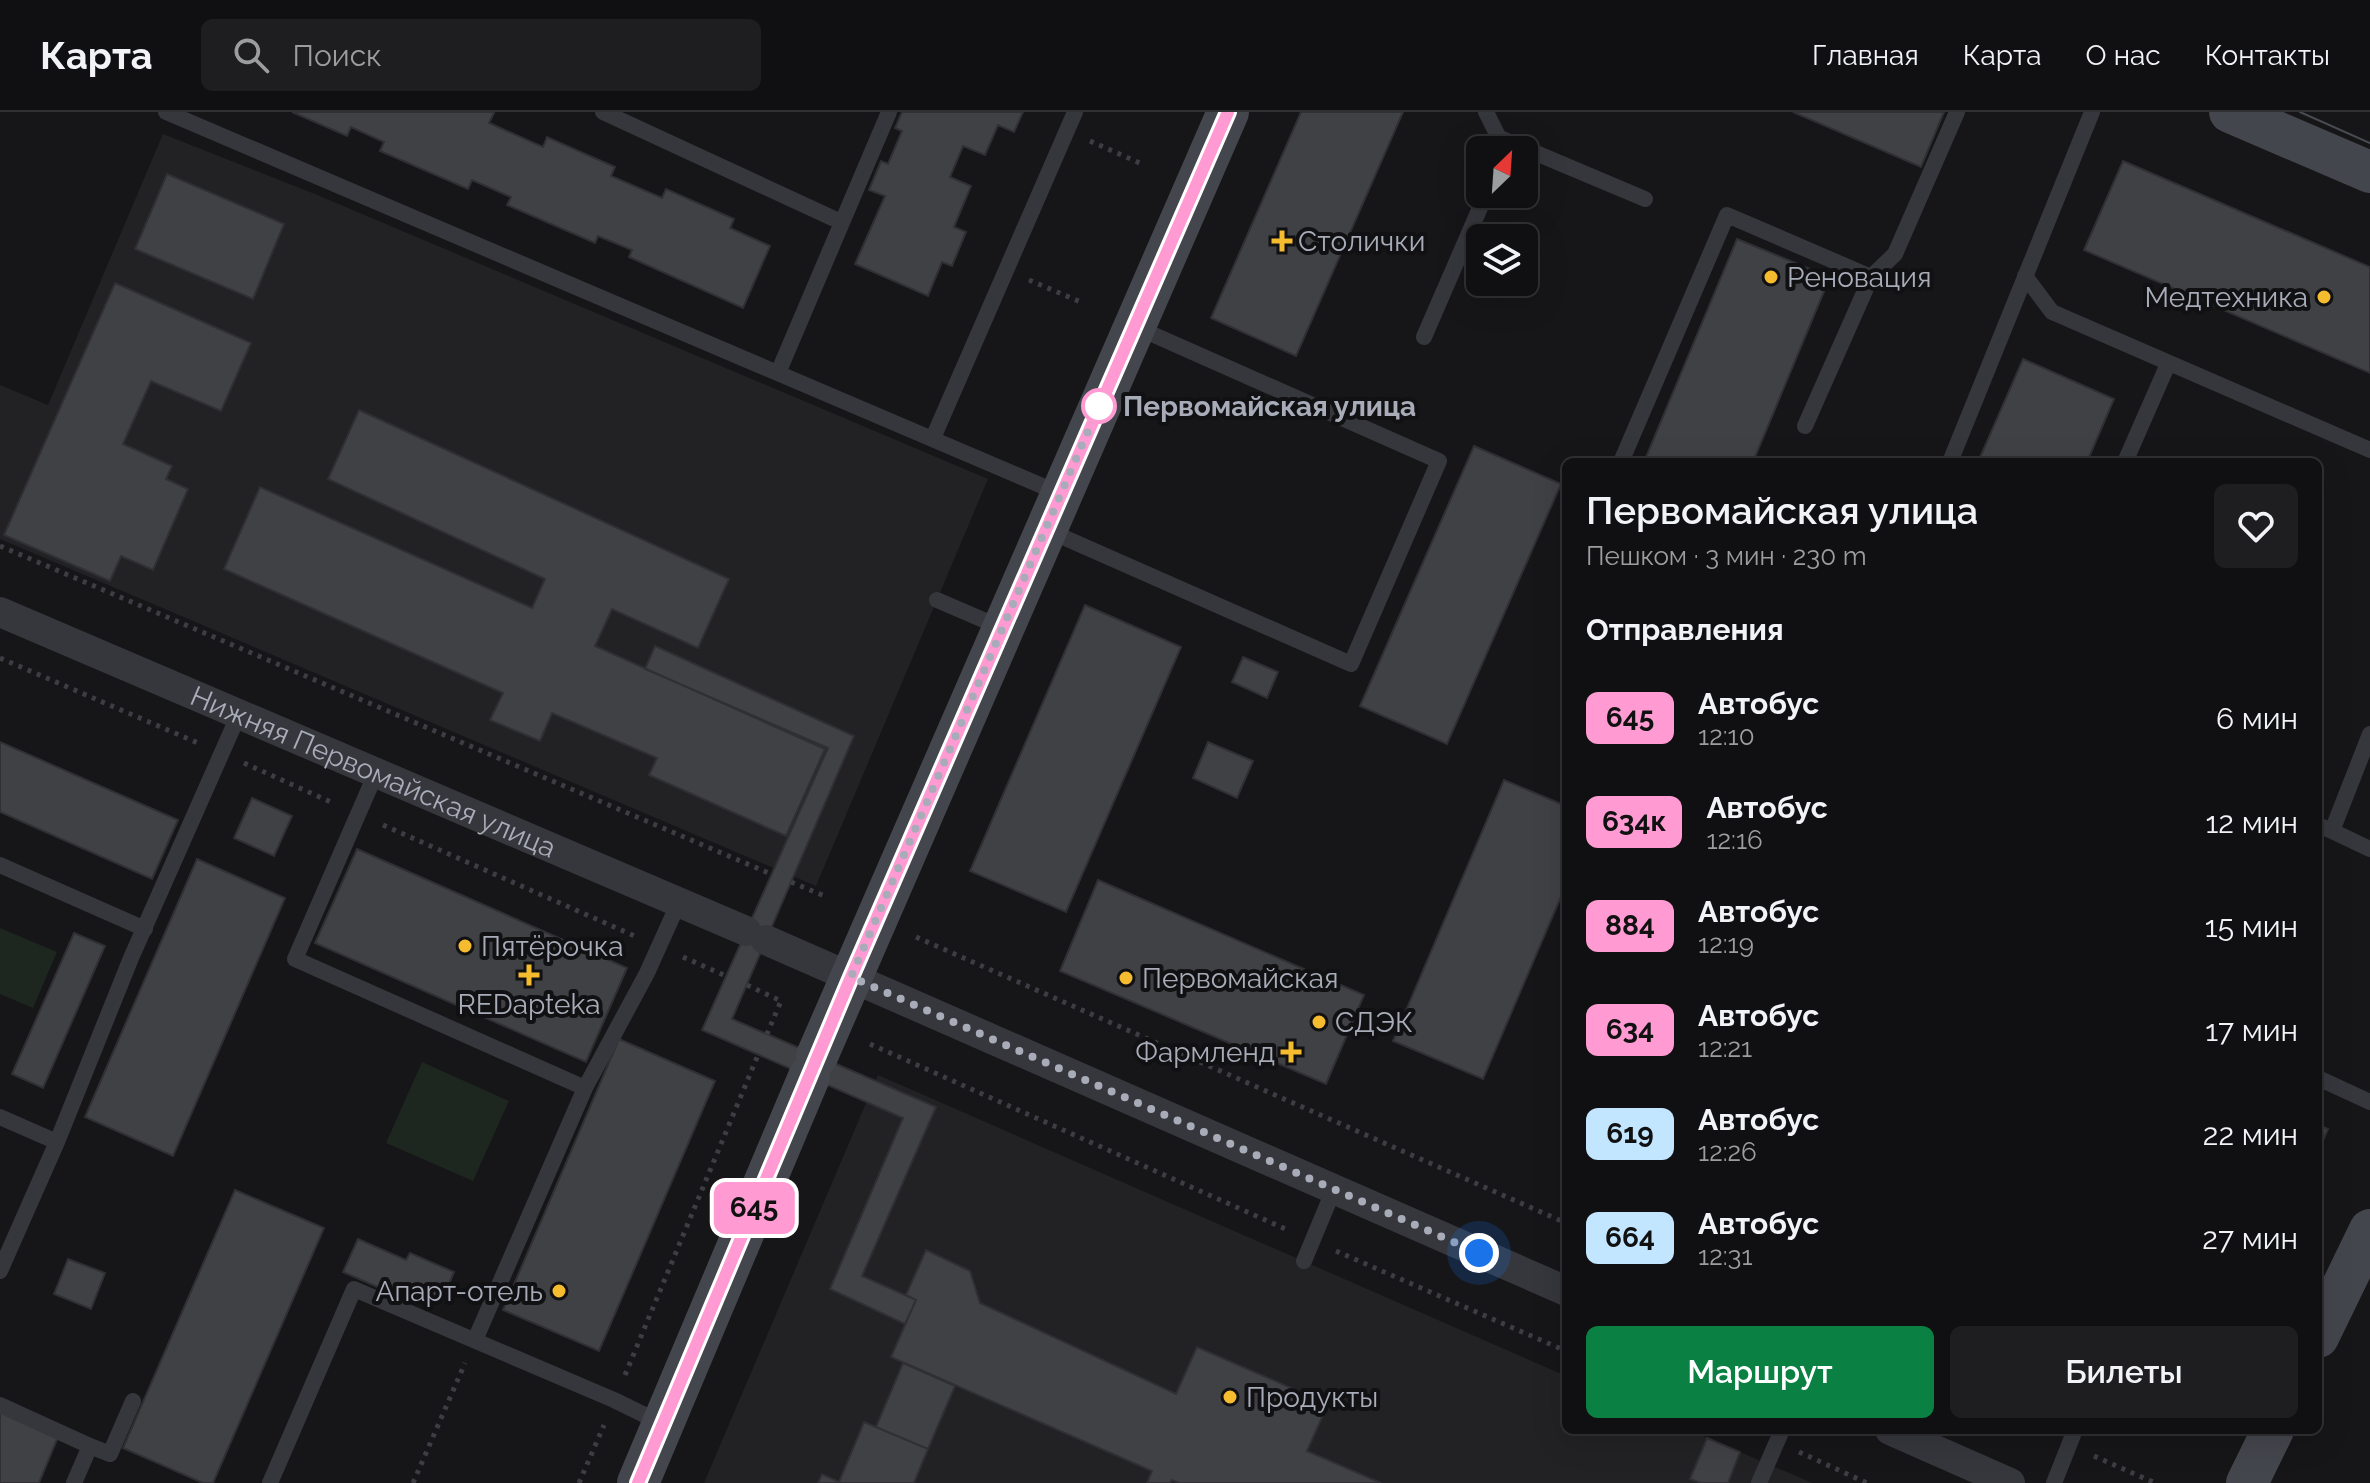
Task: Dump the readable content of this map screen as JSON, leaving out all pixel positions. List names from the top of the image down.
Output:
{
  "streets": {
    "street": ["Нижняя Первомайская улица"]
  },
  "places": {
    "health": ["Столички", "REDapteka", "Фармленд"],
    "other": [
      "Реновация",
      "Медтехника",
      "Первомайская улица",
      "Пятёрочка",
      "Первомайская",
      "СДЭК",
      "Апарт-отель",
      "Продукты"
    ]
  },
  "lines": ["bus line 645"],
  "north": "top right",
  "page": {
    "header": "Карта",
    "search": "Поиск",
    "nav": [
      "Главная",
      "Карта",
      "О нас",
      "Контакты"
    ],
    "on_map": "645",
    "heading": [
      ["Первомайская улица", "Пешком · 3 мин · 230 m"],
      "Отправления"
    ],
    "list": [
      {
        "mark": "645",
        "name": "Автобус",
        "note": "12:10",
        "value": "6 мин"
      },
      {
        "mark": "634к",
        "name": "Автобус",
        "note": "12:16",
        "value": "12 мин"
      },
      {
        "mark": "884",
        "name": "Автобус",
        "note": "12:19",
        "value": "15 мин"
      },
      {
        "mark": "634",
        "name": "Автобус",
        "note": "12:21",
        "value": "17 мин"
      },
      {
        "mark": "619",
        "name": "Автобус",
        "note": "12:26",
        "value": "22 мин"
      },
      {
        "mark": "664",
        "name": "Автобус",
        "note": "12:31",
        "value": "27 мин"
      }
    ],
    "buttons": ["Маршрут", "Билеты"]
  }
}
